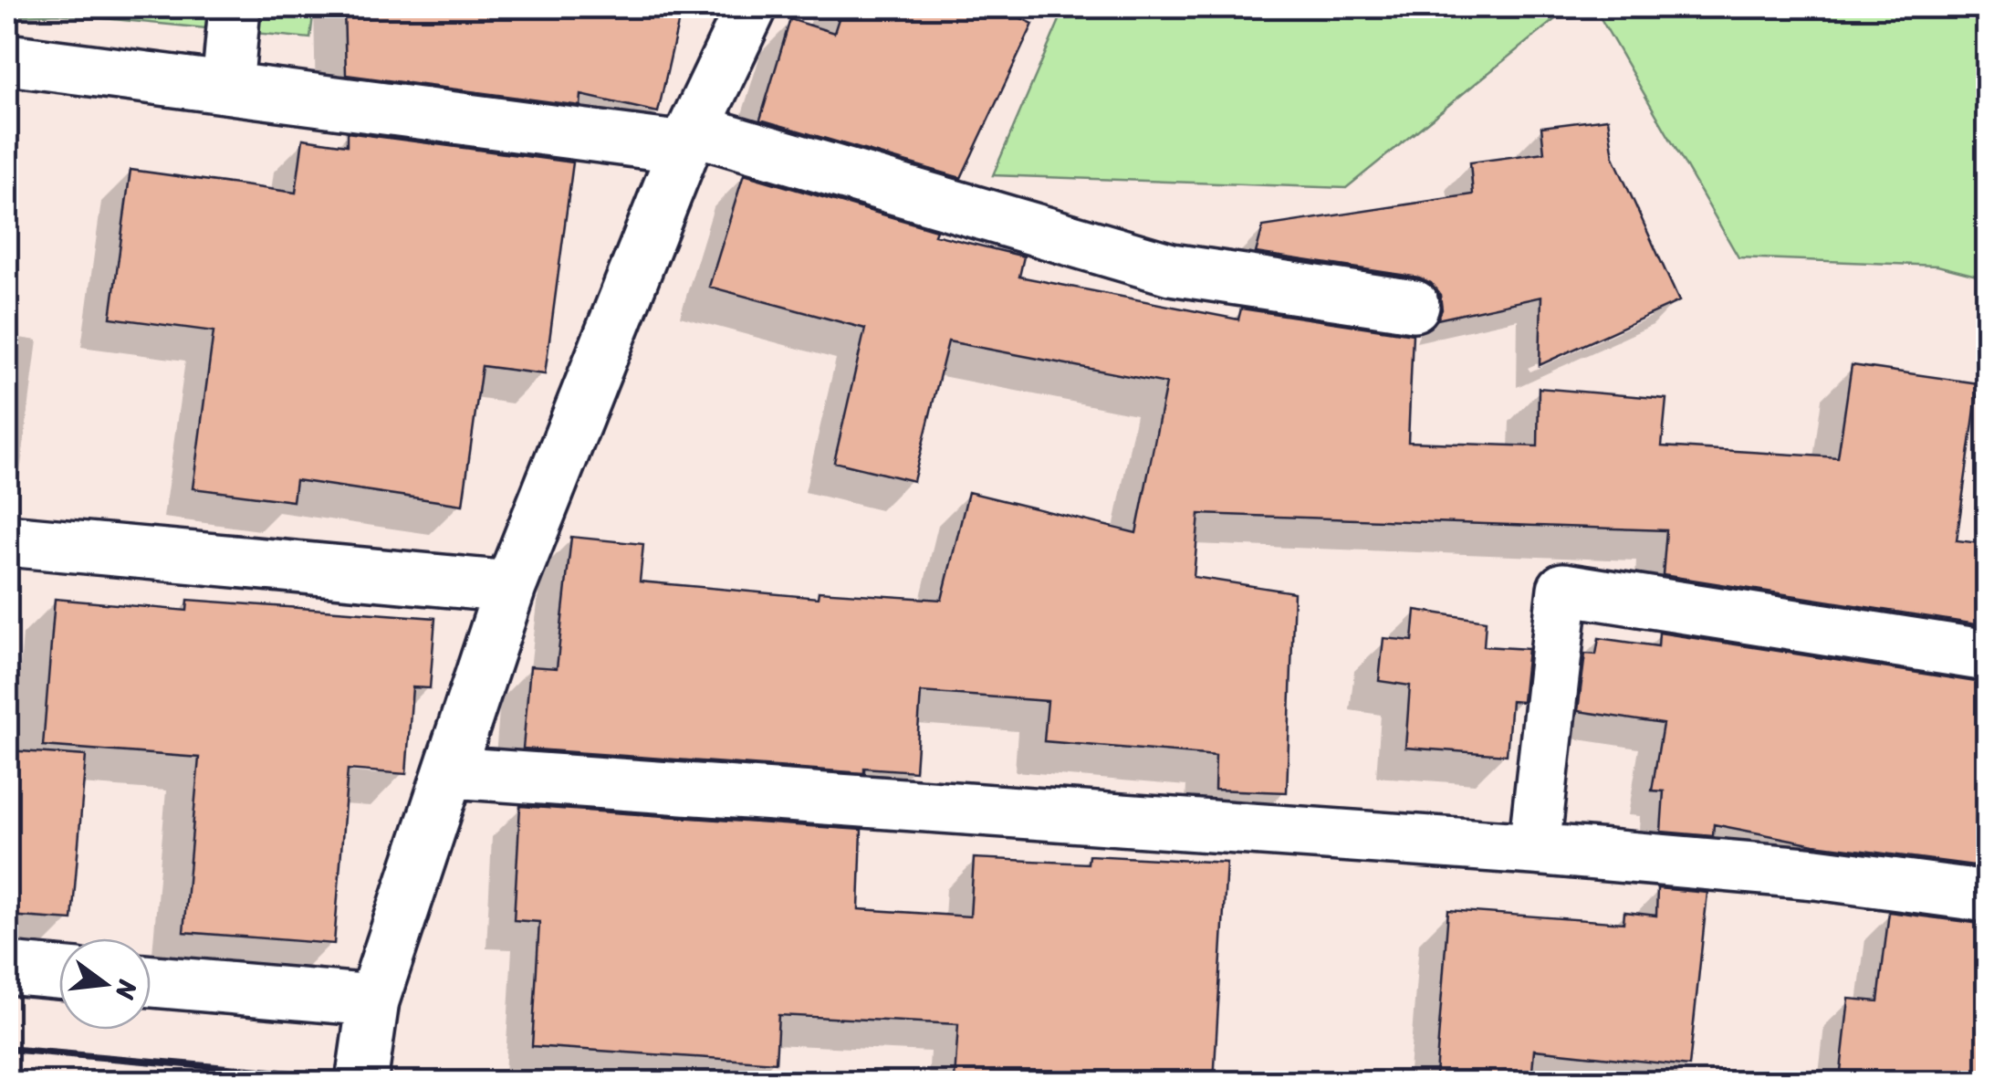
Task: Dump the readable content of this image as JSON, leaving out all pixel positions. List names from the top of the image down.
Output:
{
  "north": "right"
}
